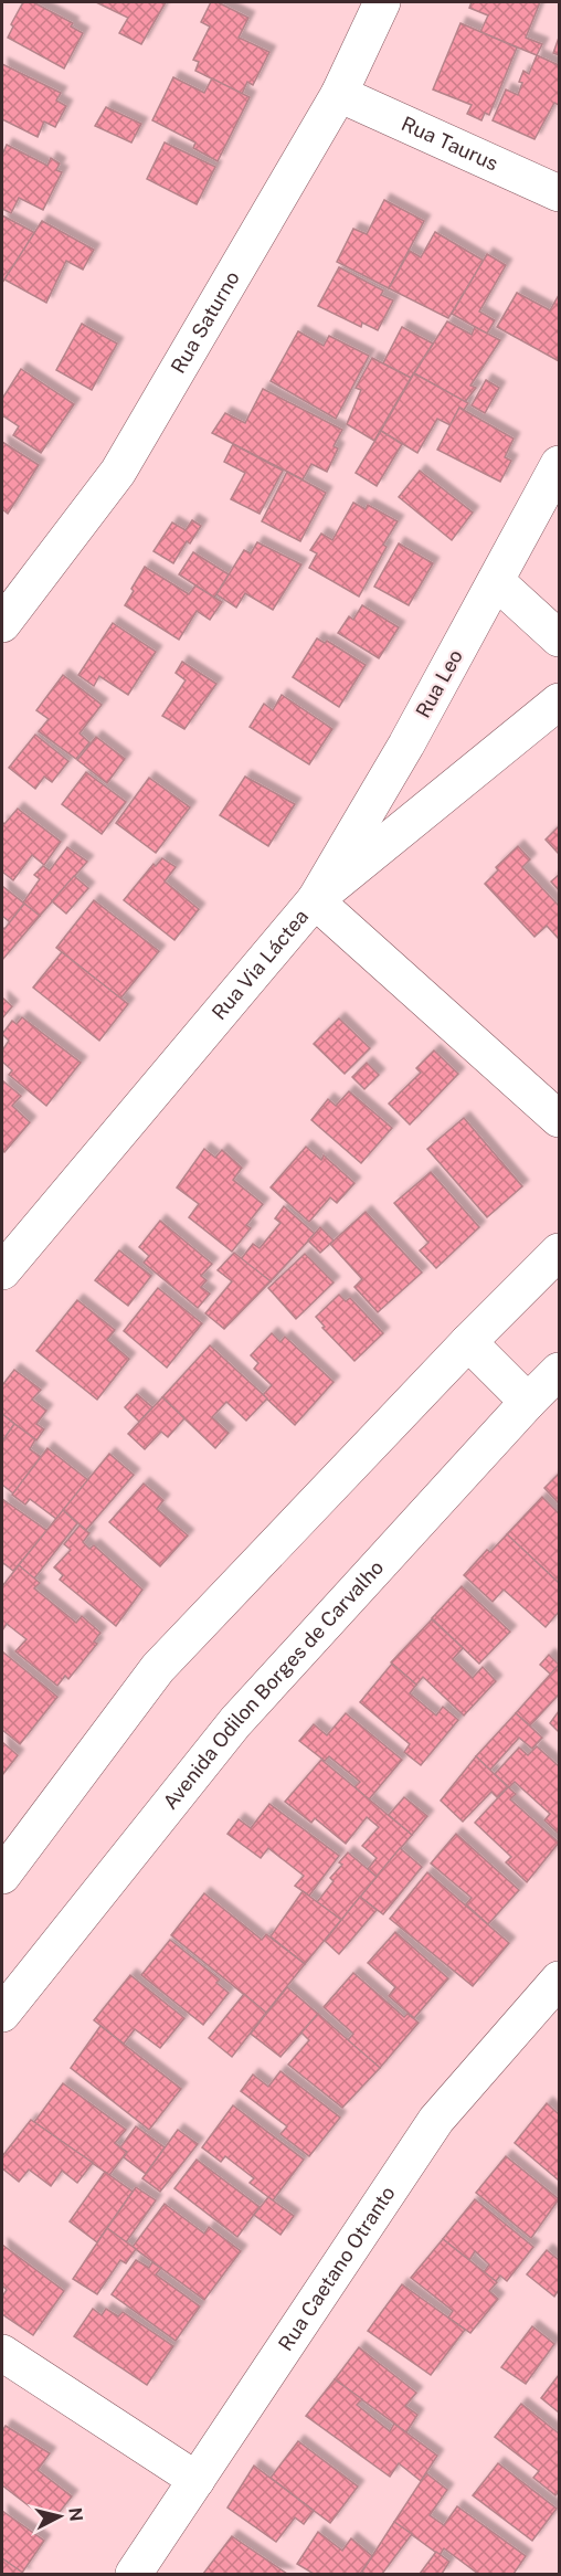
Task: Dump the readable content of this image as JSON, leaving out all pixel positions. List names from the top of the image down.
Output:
{
  "streets": {
    "street": [
      "Rua Taurus",
      "Rua Saturno",
      "Rua Leo",
      "Rua Via Láctea",
      "Avenida Odilon Borges de Carvalho",
      "Rua Caetano Otranto"
    ]
  },
  "crossings": [
    ["Rua Taurus", "Rua Saturno"],
    ["Rua Leo", "Rua Via Láctea"]
  ],
  "north": "right"
}
